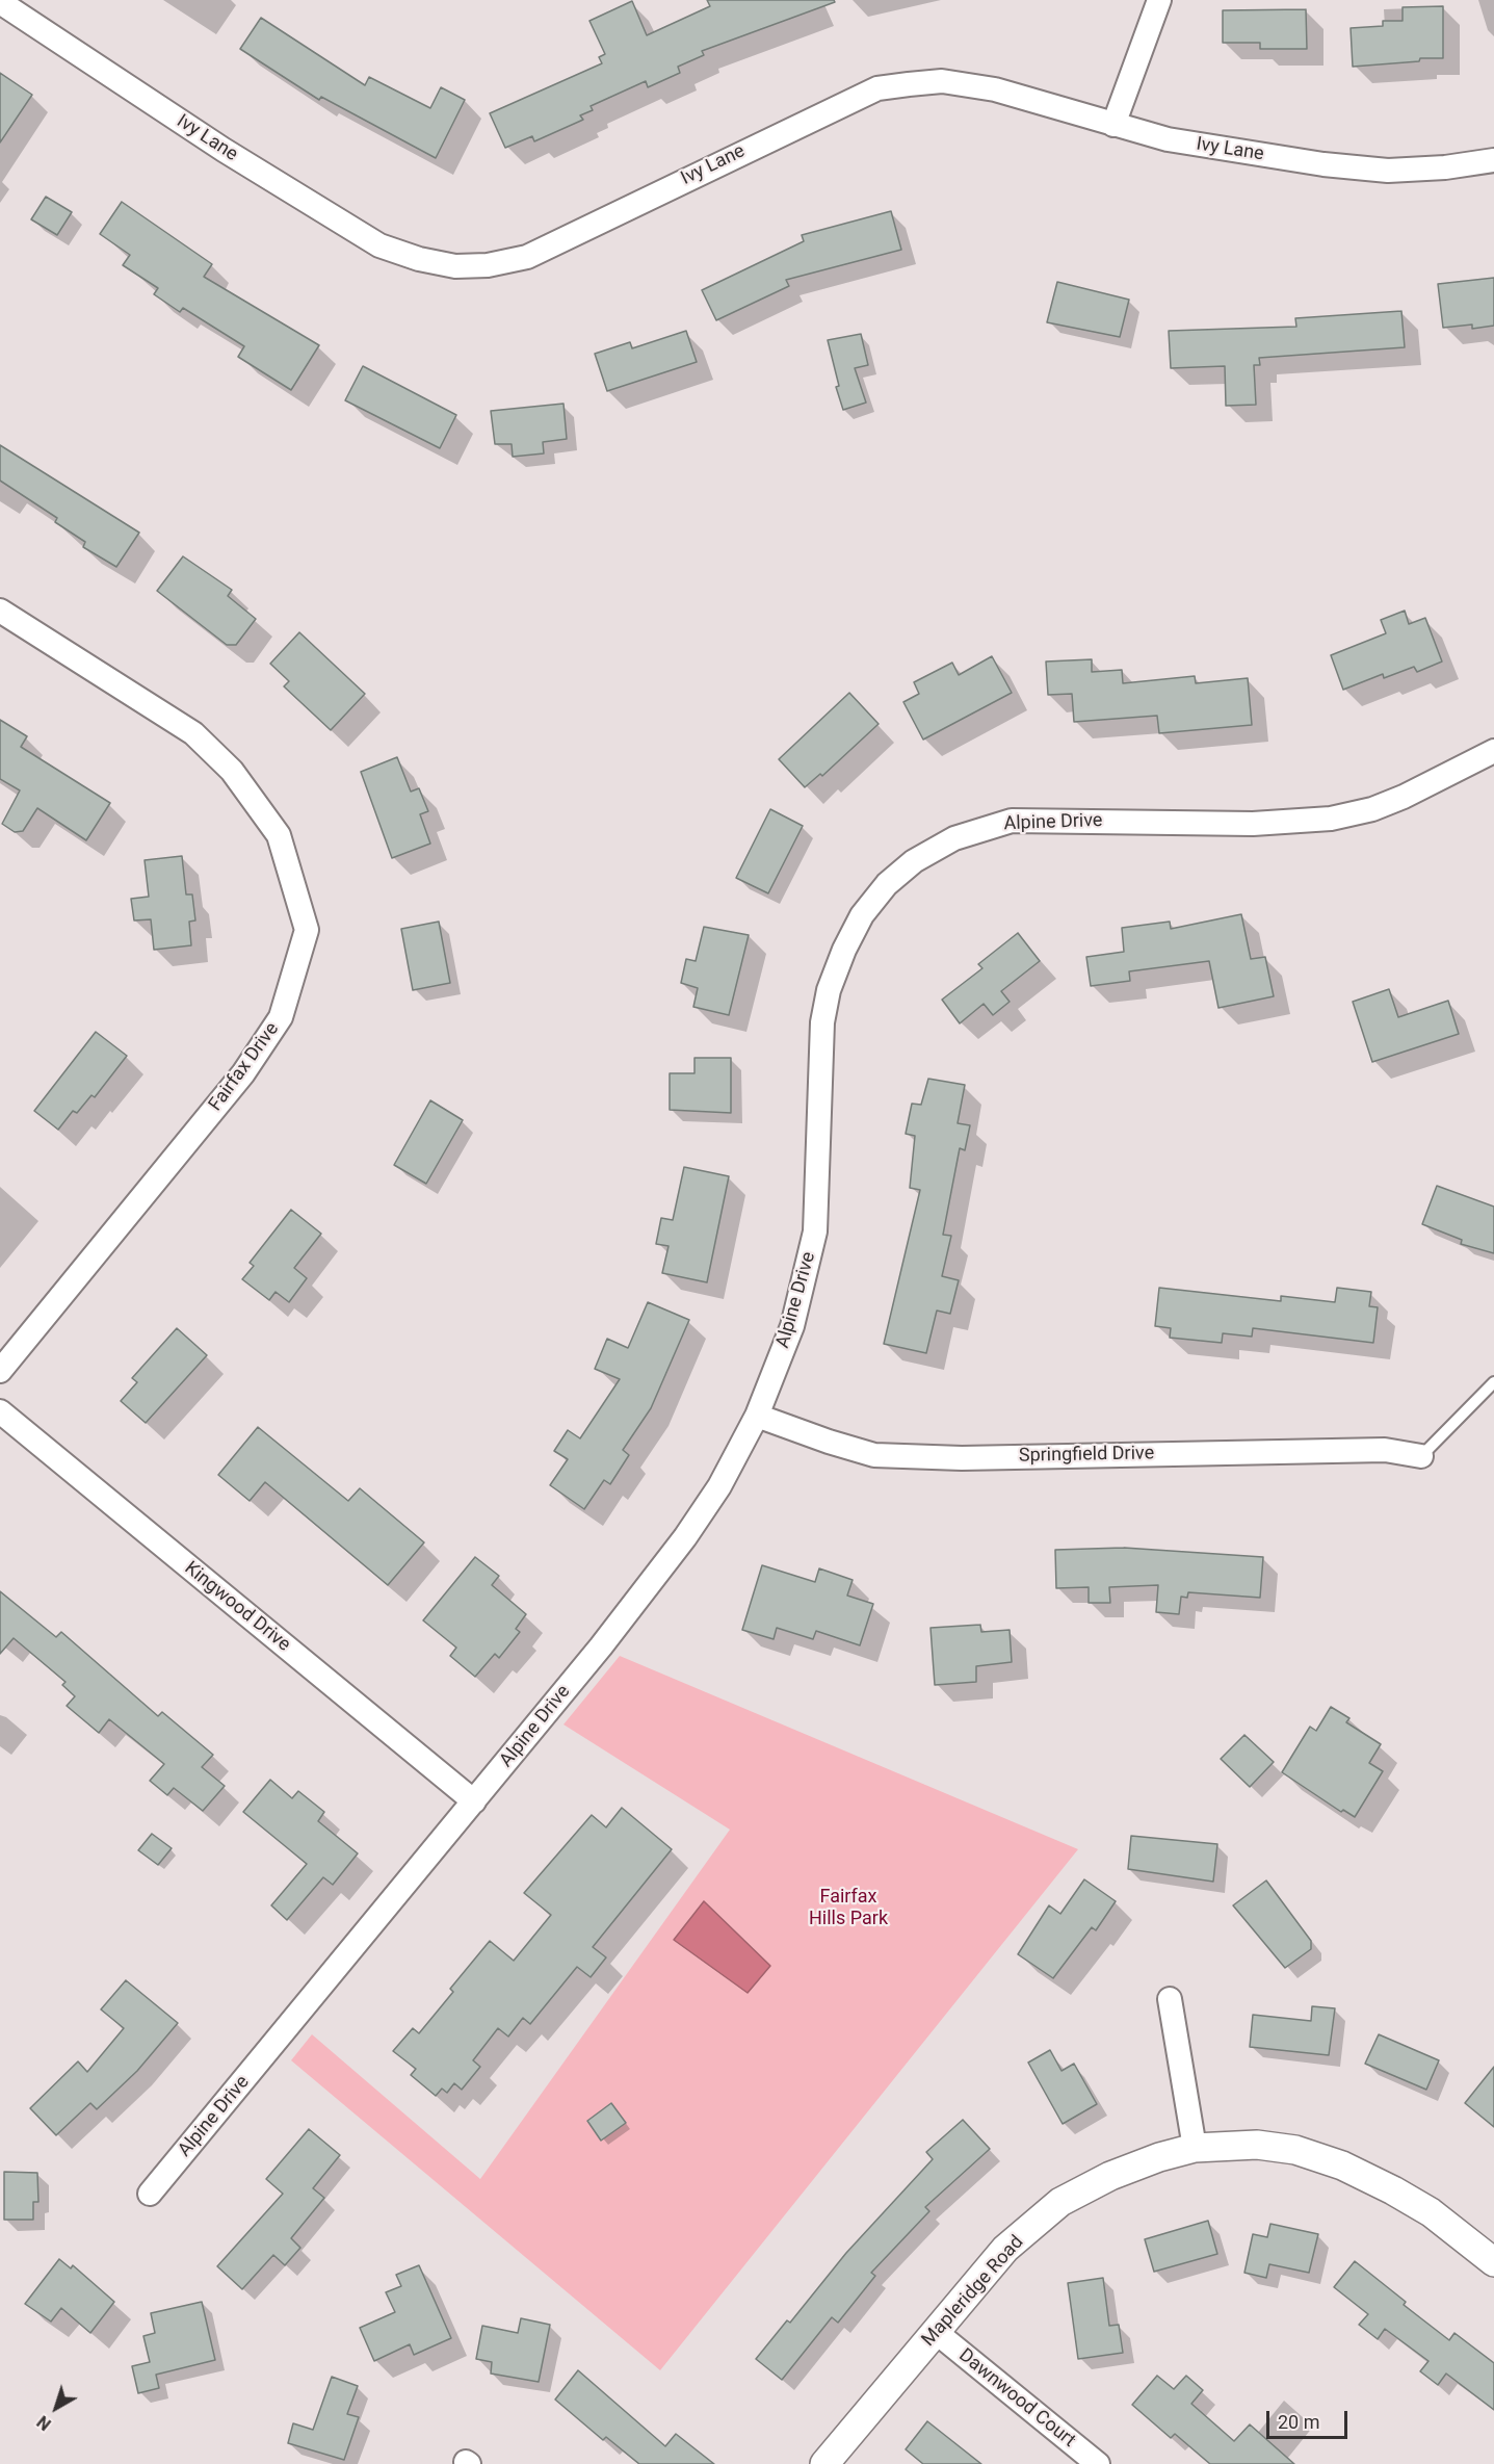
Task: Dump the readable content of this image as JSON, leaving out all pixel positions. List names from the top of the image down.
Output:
{
  "streets": {
    "street": [
      "Ivy Lane",
      "Alpine Drive",
      "Fairfax Drive",
      "Springfield Drive",
      "Kingwood Drive",
      "Mapleridge Road",
      "Dawnwood Court"
    ]
  },
  "crossings": [
    ["Alpine Drive", "Springfield Drive"],
    ["Alpine Drive", "Kingwood Drive"],
    ["Mapleridge Road", "Dawnwood Court"]
  ],
  "parks": ["Fairfax Hills Park"],
  "scale_bar": "20 m",
  "north": "bottom left"
}
